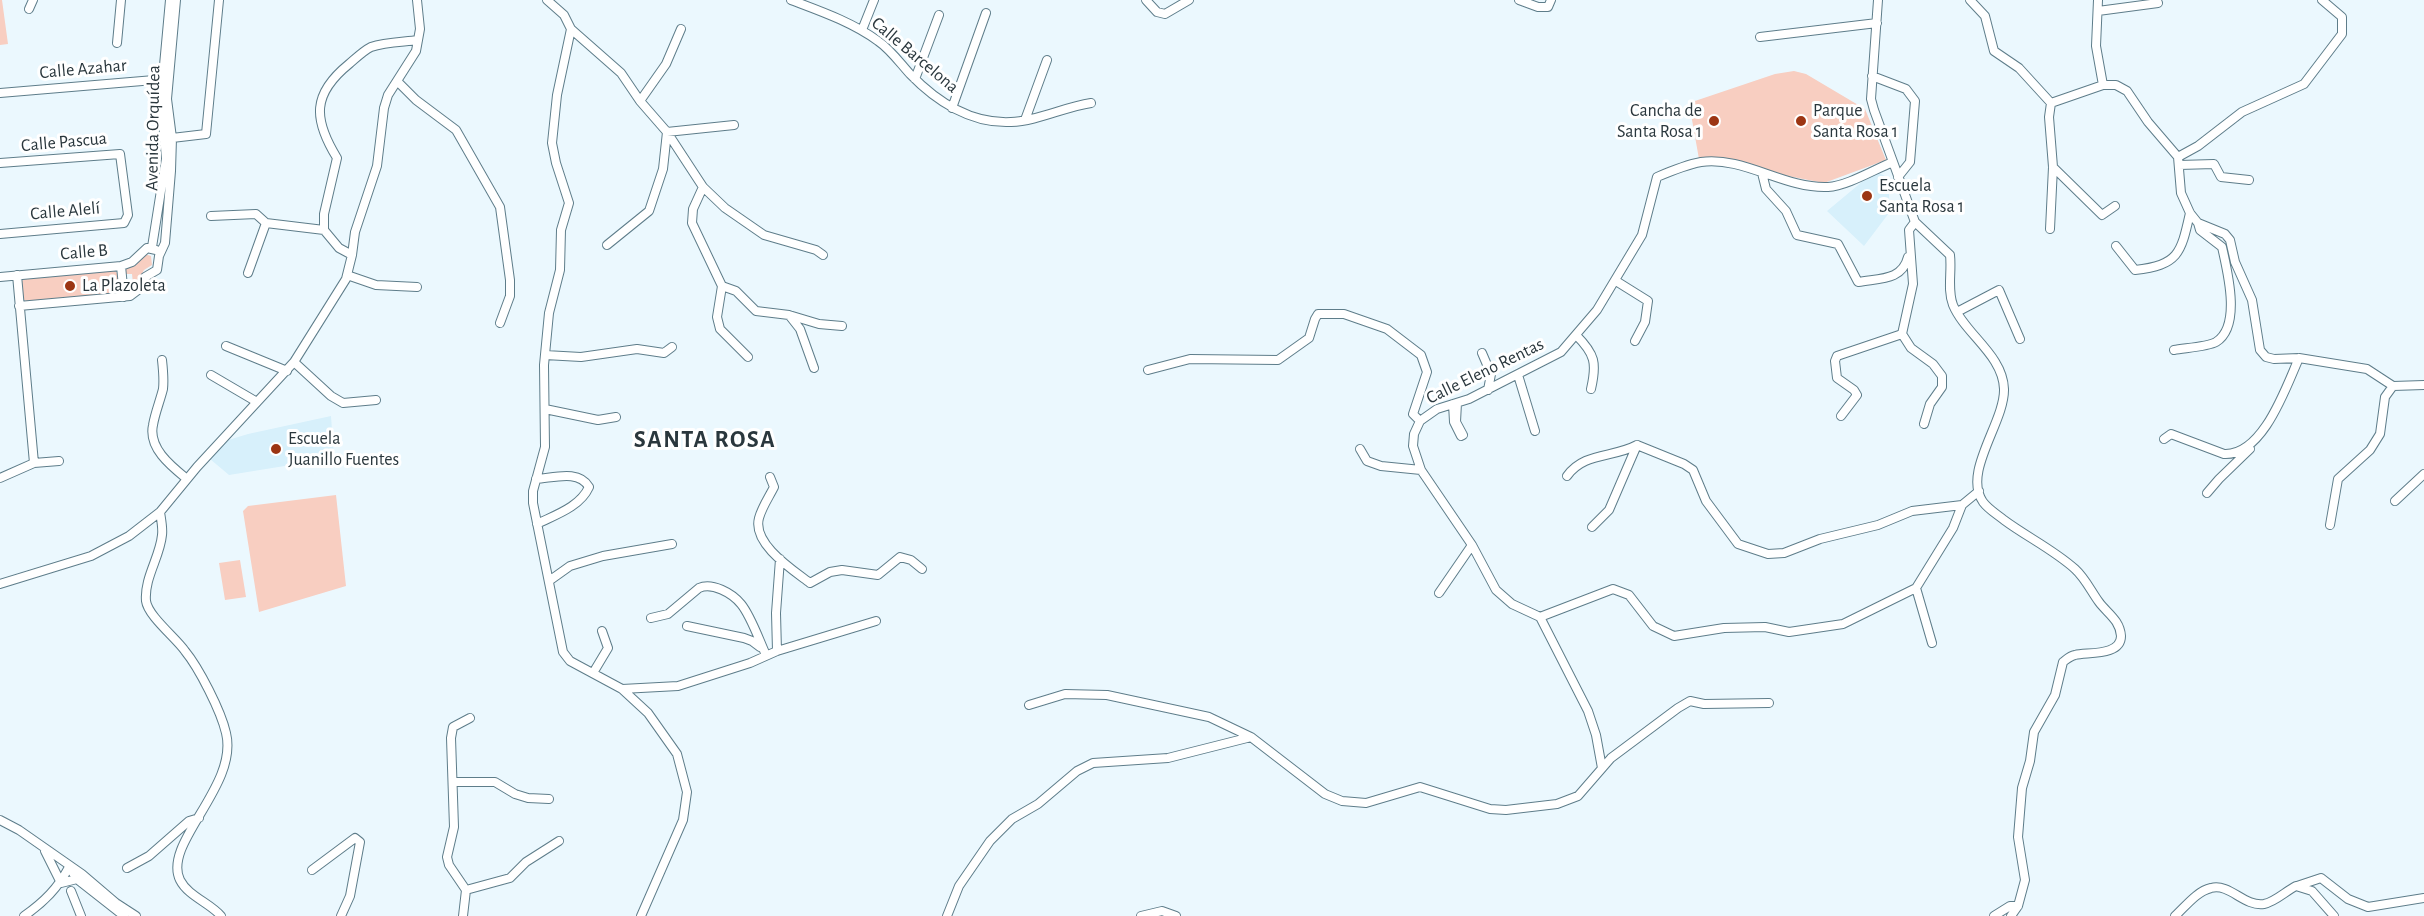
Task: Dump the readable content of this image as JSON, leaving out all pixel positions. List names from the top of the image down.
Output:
{
  "streets": {
    "street": [
      "Calle Barcelona",
      "Calle Azahar",
      "Avenida Orquídea",
      "Calle Pascua",
      "Calle Alelí",
      "Calle B",
      "Calle Eleno Rentas"
    ]
  },
  "crossings": [
    ["Calle Azahar", "Avenida Orquídea"],
    ["Avenida Orquídea", "Calle B"],
    ["Calle Pascua", "Calle Alelí"]
  ],
  "districts": ["SANTA ROSA"],
  "places": [
    "Cancha de Santa Rosa 1",
    "Parque Santa Rosa 1",
    "Escuela Santa Rosa 1",
    "La Plazoleta",
    "Escuela Juanillo Fuentes"
  ]
}
